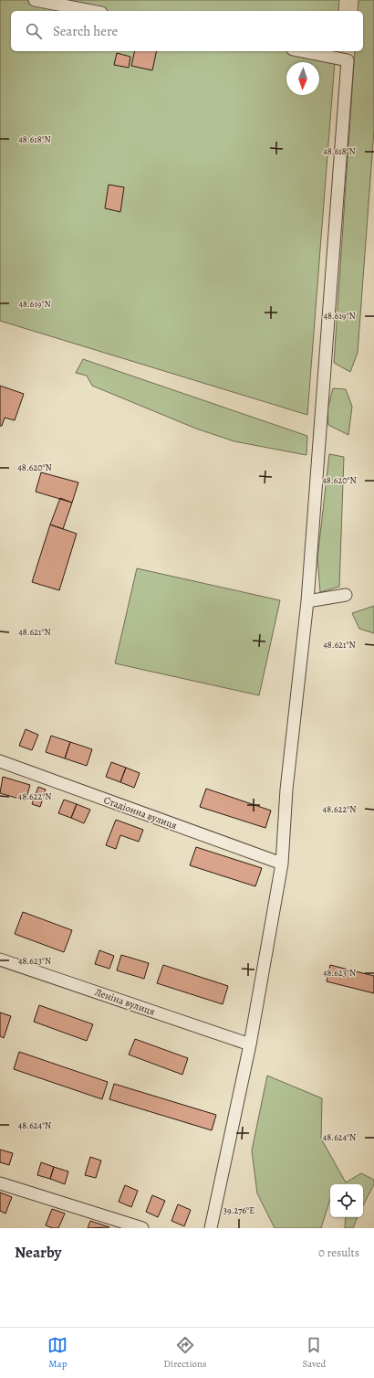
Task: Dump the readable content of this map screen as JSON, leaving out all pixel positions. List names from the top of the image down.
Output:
{
  "streets": {
    "street": ["Стадіонна вулиця", "Леніна вулиця"]
  },
  "north": "bottom",
  "page": {
    "search": "Search here",
    "heading": ["Nearby", "0 results"],
    "nav": ["Map", "Directions", "Saved"]
  },
  "coordinates": [
    "48.618°N",
    "48.619°N",
    "48.620°N",
    "48.621°N",
    "48.622°N",
    "48.623°N",
    "48.624°N",
    "39.276°E"
  ]
}
